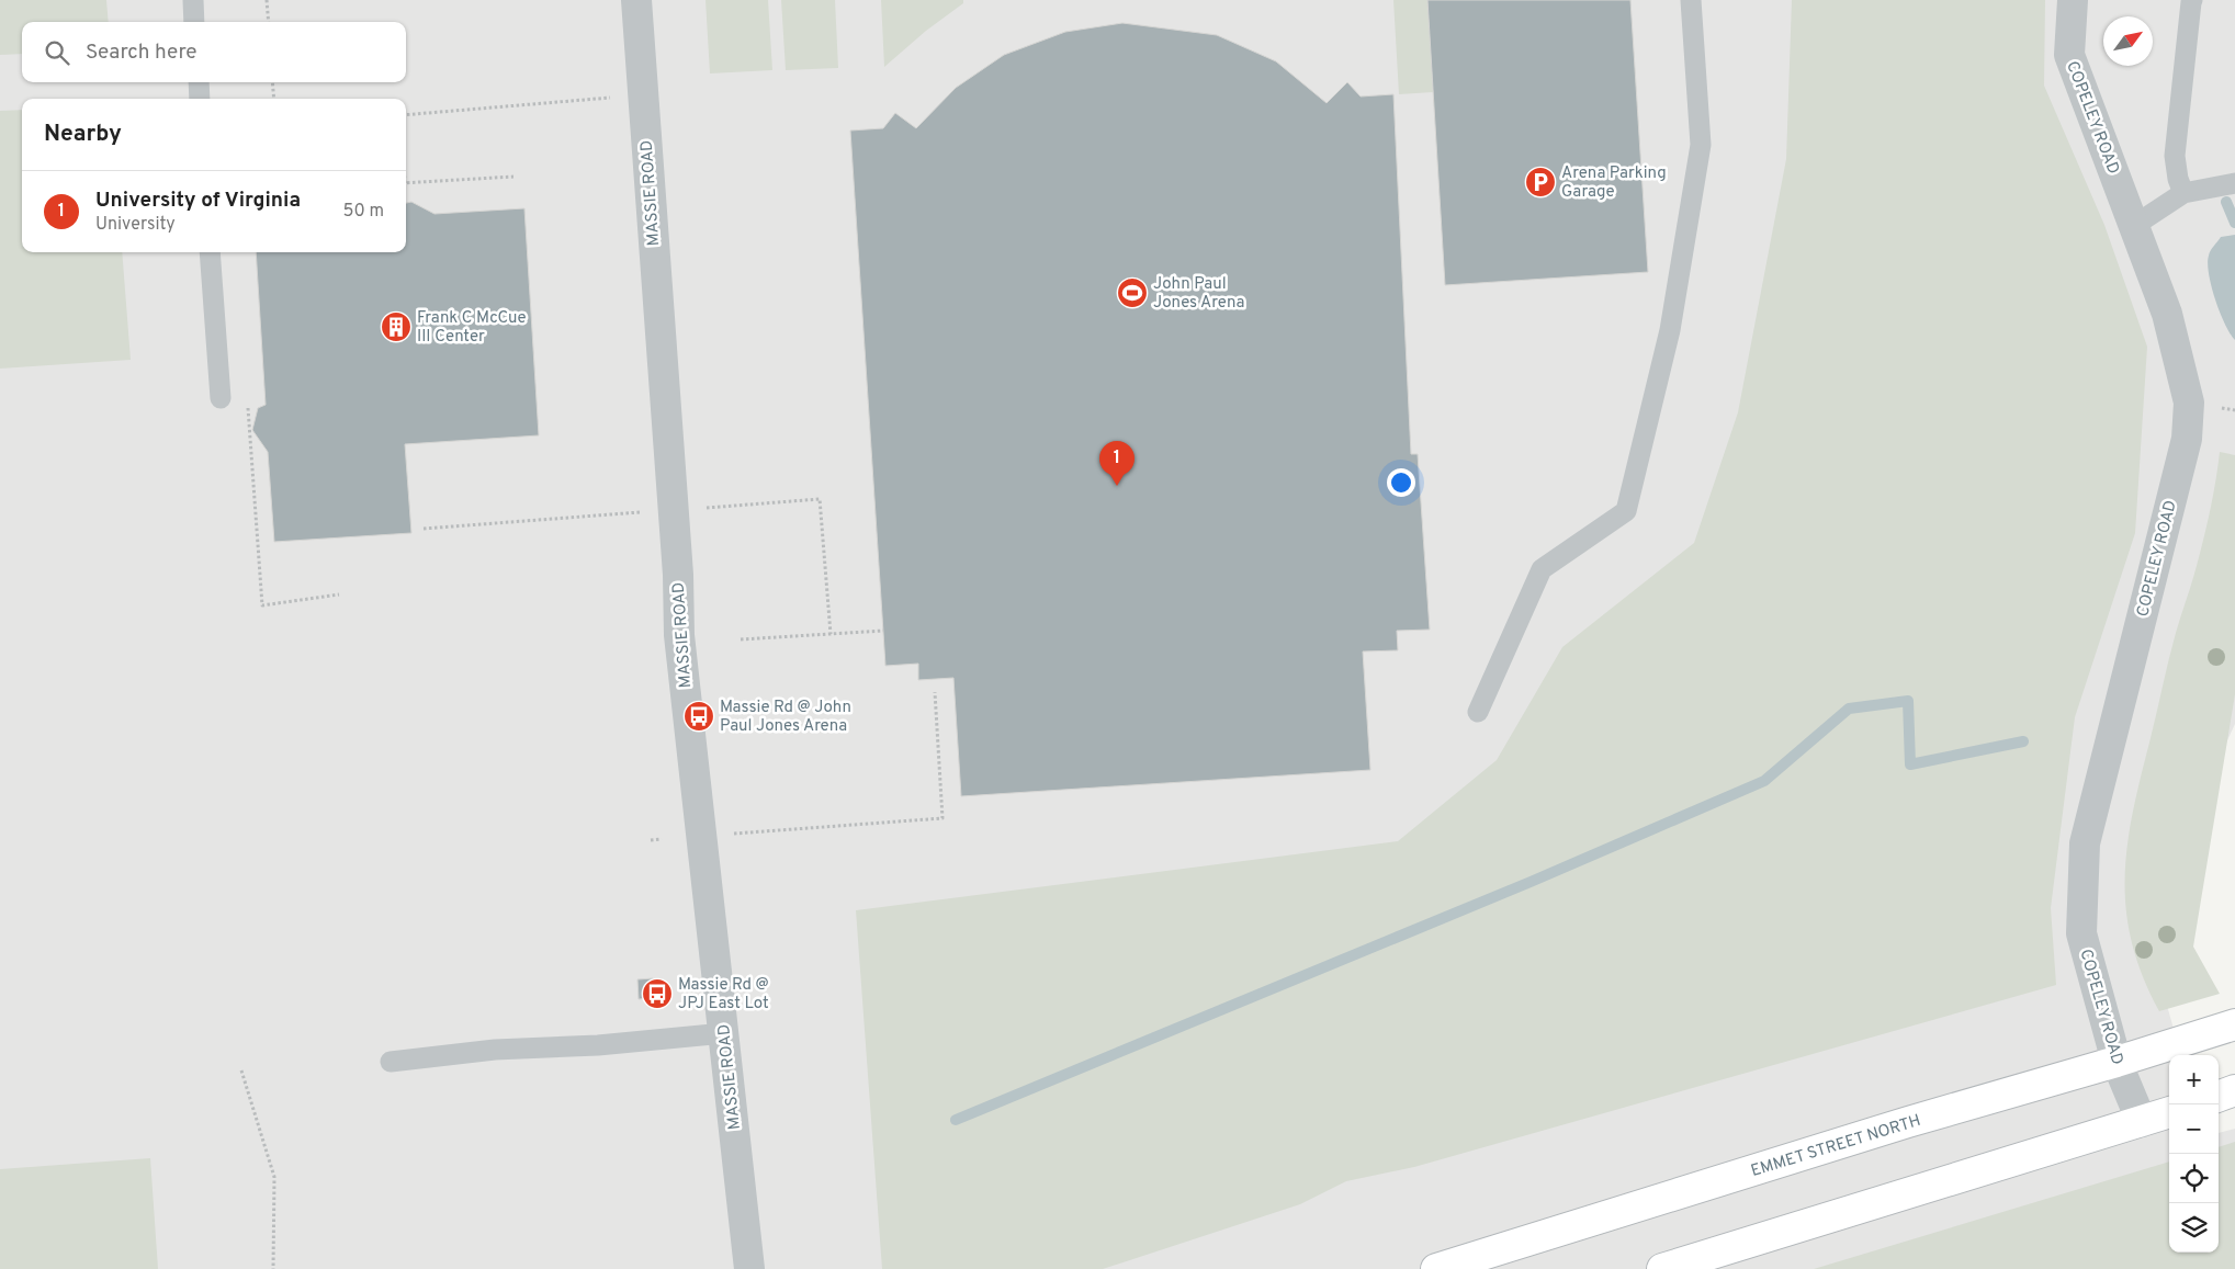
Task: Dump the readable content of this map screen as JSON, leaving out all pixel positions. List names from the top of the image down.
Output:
{
  "streets": {
    "main road": ["EMMET STREET NORTH"],
    "street": ["COPELEY ROAD", "MASSIE ROAD"]
  },
  "crossings": [
    ["COPELEY ROAD", "EMMET STREET NORTH"]
  ],
  "places": {
    "parking": ["Arena Parking Garage"],
    "sports": ["John Paul Jones Arena"],
    "building": ["Frank C McCue III Center"],
    "bus stop": ["Massie Rd @ John Paul Jones Arena", "Massie Rd @ JPJ East Lot"]
  },
  "north": "top right",
  "page": {
    "search": "Search here",
    "heading": "Nearby",
    "list": [
      {
        "mark": "1",
        "name": "University of Virginia",
        "note": "University",
        "value": "50 m"
      }
    ],
    "pins": "1",
    "map_buttons": ["+", "−"]
  }
}
